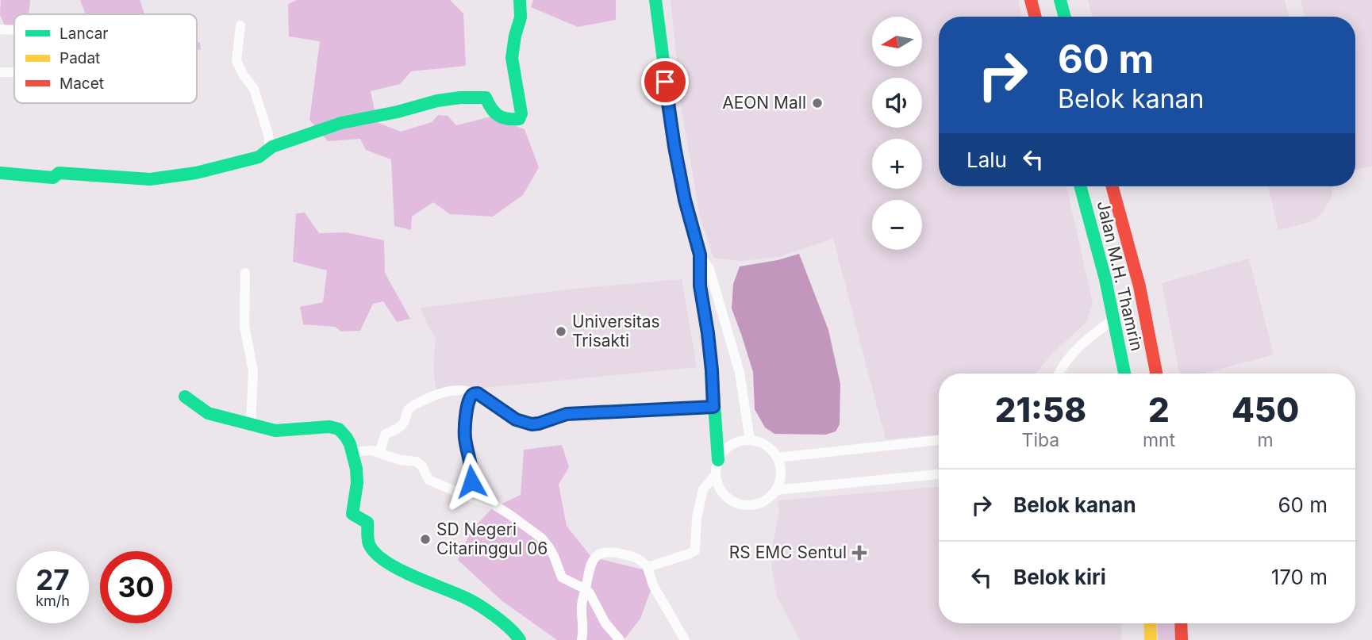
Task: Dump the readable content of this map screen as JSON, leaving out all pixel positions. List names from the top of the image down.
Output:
{
  "streets": {
    "street": ["Jalan M.H. Thamrin"]
  },
  "places": {
    "other": ["AEON Mall", "Universitas Trisakti", "SD Negeri Citaringgul 06"],
    "health": ["RS EMC Sentul"]
  },
  "legend": ["Lancar", "Padat", "Macet"],
  "north": "left",
  "page": {
    "map_buttons": ["+", "−"],
    "turn": ["60 m", "Belok kanan"],
    "then": "Lalu",
    "eta": [
      "21:58",
      "Tiba",
      "2",
      "mnt",
      "450",
      "m"
    ],
    "list": [
      {
        "name": "Belok kanan",
        "value": "60 m"
      },
      {
        "name": "Belok kiri",
        "value": "170 m"
      }
    ],
    "speed": "27 km/h",
    "limit": "30"
  }
}
